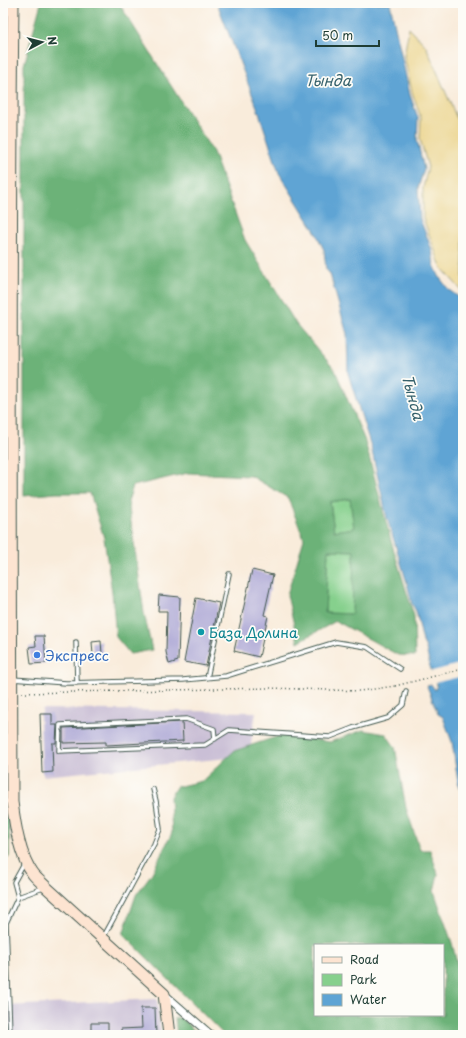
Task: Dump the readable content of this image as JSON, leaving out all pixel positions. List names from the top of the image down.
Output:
{
  "water": ["Тында"],
  "places": ["База Долина", "Экспресс"],
  "legend": ["Road", "Park", "Water"],
  "scale_bar": "50 m",
  "north": "right"
}
